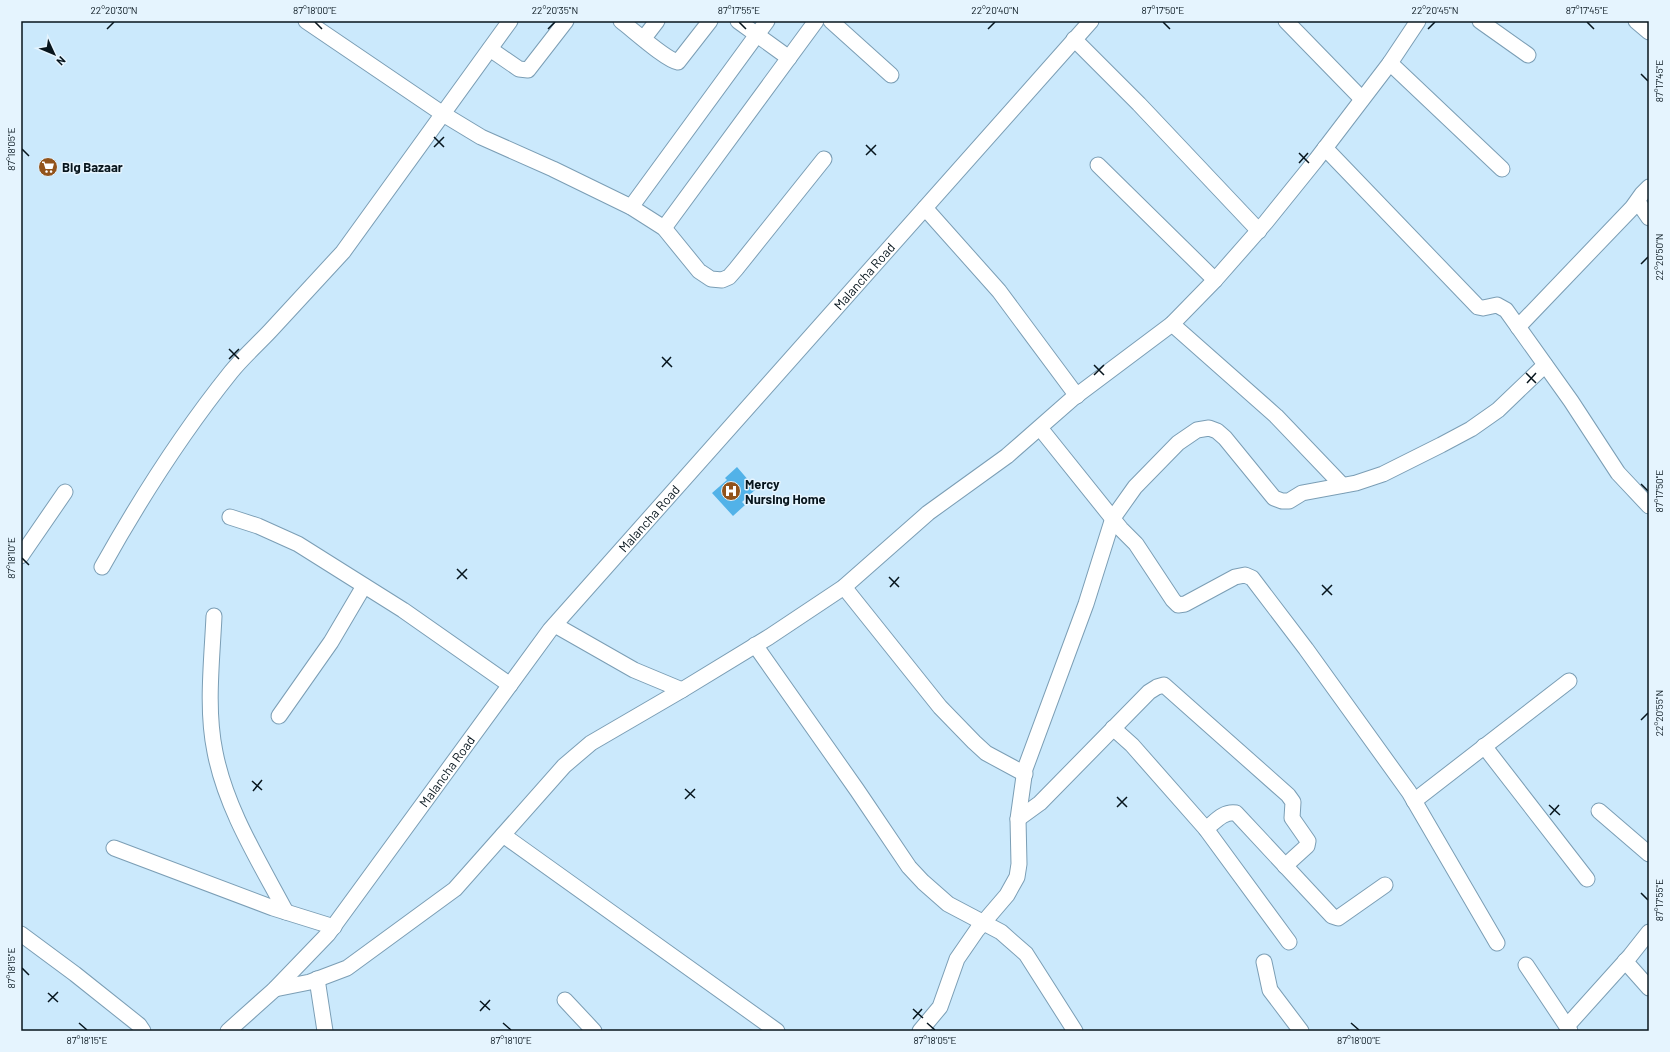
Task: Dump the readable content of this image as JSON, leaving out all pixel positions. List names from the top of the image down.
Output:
{
  "streets": {
    "street": ["Malancha Road"]
  },
  "places": {
    "supermarket": ["Big Bazaar"],
    "hospital": ["Mercy Nursing Home"]
  },
  "north": "bottom right",
  "coordinates": [
    "22°20'30\"N",
    "87°18'00\"E",
    "22°20'35\"N",
    "87°17'55\"E",
    "22°20'40\"N",
    "87°17'50\"E",
    "22°20'45\"N",
    "87°17'45\"E",
    "87°18'05\"E",
    "22°20'50\"N",
    "87°18'10\"E",
    "22°20'55\"N",
    "87°18'15\"E"
  ]
}
